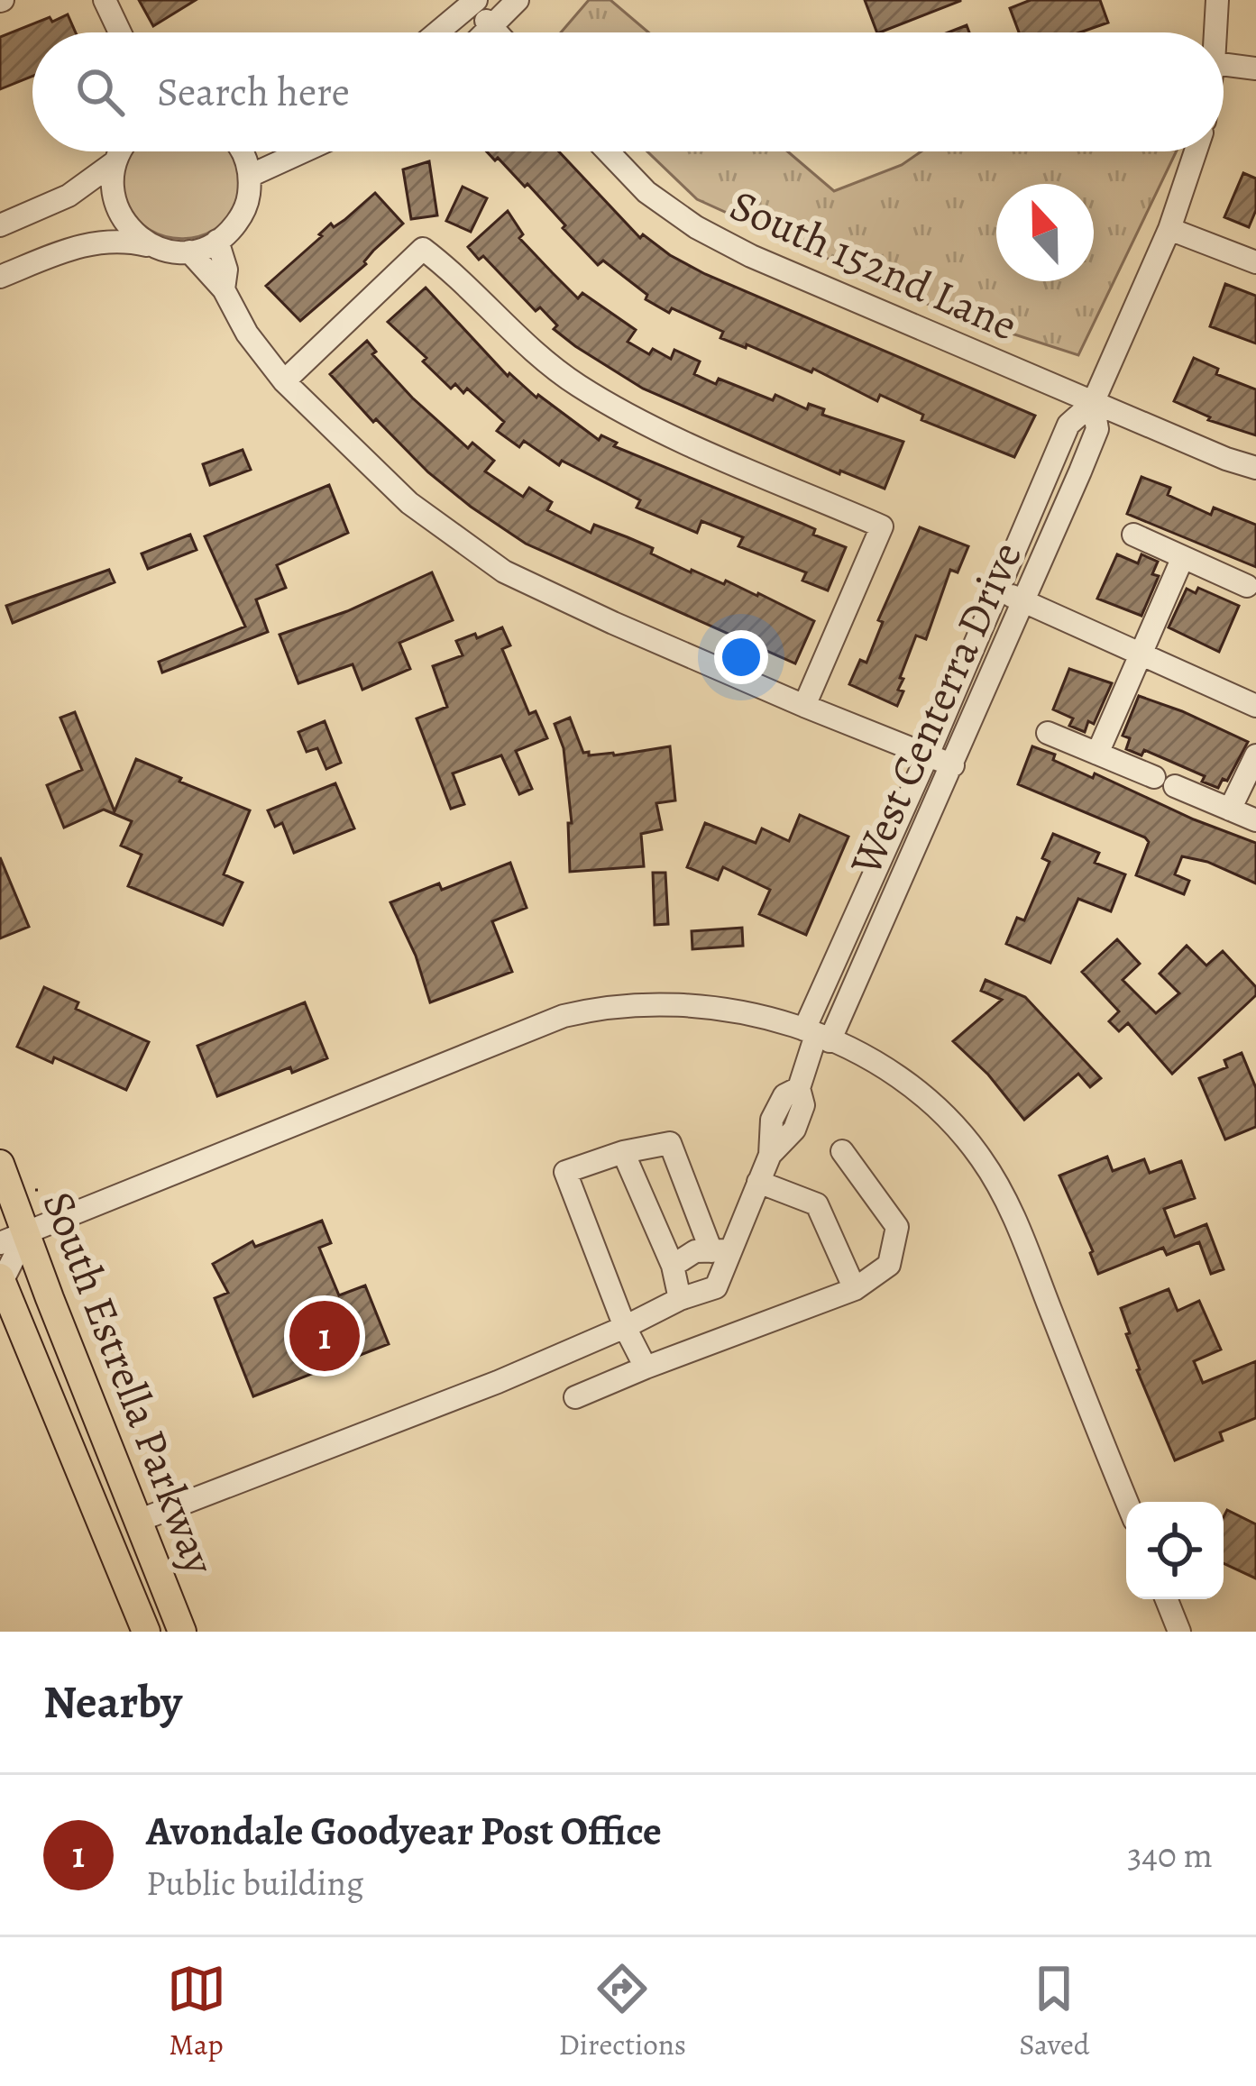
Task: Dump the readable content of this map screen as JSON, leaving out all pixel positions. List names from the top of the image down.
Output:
{
  "streets": {
    "main road": ["South Estrella Parkway"],
    "street": ["South 152nd Lane", "West Centerra Drive"]
  },
  "crossings": [
    ["South 152nd Lane", "West Centerra Drive"]
  ],
  "north": "top",
  "page": {
    "search": "Search here",
    "pins": "1",
    "heading": "Nearby",
    "list": [
      {
        "mark": "1",
        "name": "Avondale Goodyear Post Office",
        "note": "Public building",
        "value": "340 m"
      }
    ],
    "nav": ["Map", "Directions", "Saved"]
  }
}
